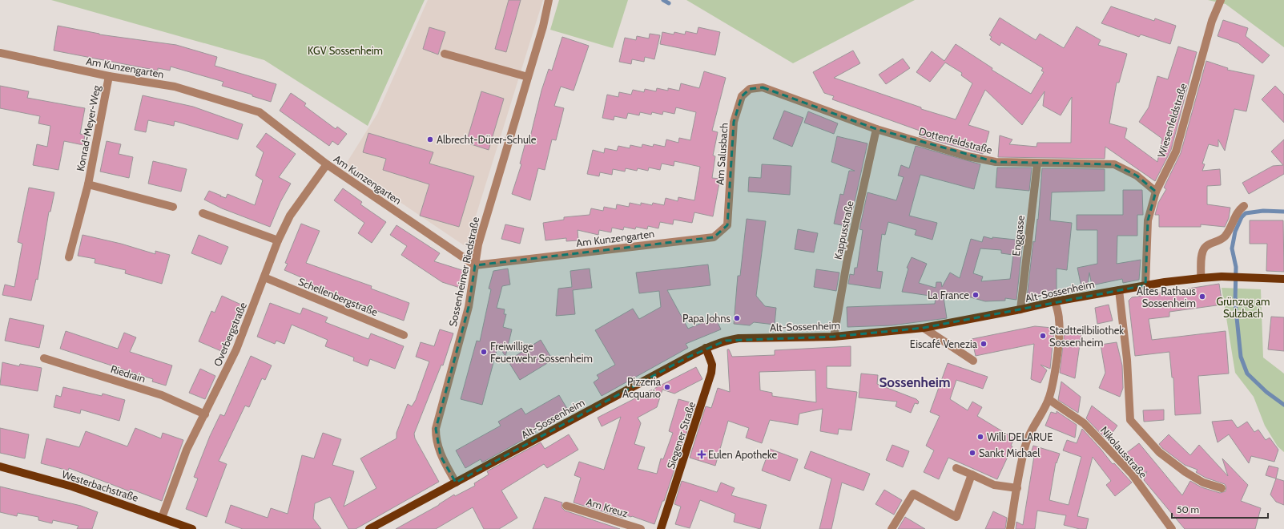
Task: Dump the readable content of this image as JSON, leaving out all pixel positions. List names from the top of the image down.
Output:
{
  "streets": {
    "main road": ["Alt-Sossenheim", "Siegener Straße", "Westerbachstraße"],
    "street": [
      "Am Kunzengarten",
      "Wiesenfeldstraße",
      "Konrad-Meyer-Weg",
      "Dottenfeldstraße",
      "Am Salusbach",
      "Kappusstraße",
      "Enggasse",
      "Sossenheimer Riedstraße",
      "Schellenbergstraße",
      "Overbergstraße",
      "Riedrain",
      "Nikolausstraße",
      "Am Kreuz"
    ]
  },
  "crossings": [
    ["Am Kunzengarten", "Konrad-Meyer-Weg"],
    ["Am Kunzengarten", "Am Salusbach"],
    ["Am Kunzengarten", "Sossenheimer Riedstraße"],
    ["Am Kunzengarten", "Overbergstraße"],
    ["Wiesenfeldstraße", "Dottenfeldstraße"],
    ["Wiesenfeldstraße", "Alt-Sossenheim"],
    ["Dottenfeldstraße", "Am Salusbach"],
    ["Dottenfeldstraße", "Kappusstraße"],
    ["Dottenfeldstraße", "Enggasse"],
    ["Kappusstraße", "Alt-Sossenheim"],
    ["Enggasse", "Alt-Sossenheim"],
    ["Sossenheimer Riedstraße", "Alt-Sossenheim"],
    ["Alt-Sossenheim", "Siegener Straße"],
    ["Schellenbergstraße", "Overbergstraße"],
    ["Overbergstraße", "Riedrain"],
    ["Overbergstraße", "Westerbachstraße"]
  ],
  "districts": ["Sossenheim"],
  "parks": ["KGV Sossenheim", "Grünzug am Sulzbach"],
  "places": {
    "other": [
      "Albrecht-Dürer-Schule",
      "La France",
      "Altes Rathaus Sossenheim",
      "Papa Johns",
      "Stadtteilbiliothek Sossenheim",
      "Eiscafé Venezia",
      "Freiwillige Feuerwehr Sossenheim",
      "Pizzeria Acquario",
      "Willi DELARUE",
      "Sankt Michael"
    ],
    "health": ["Eulen Apotheke"]
  },
  "scale_bar": "50 m"
}
